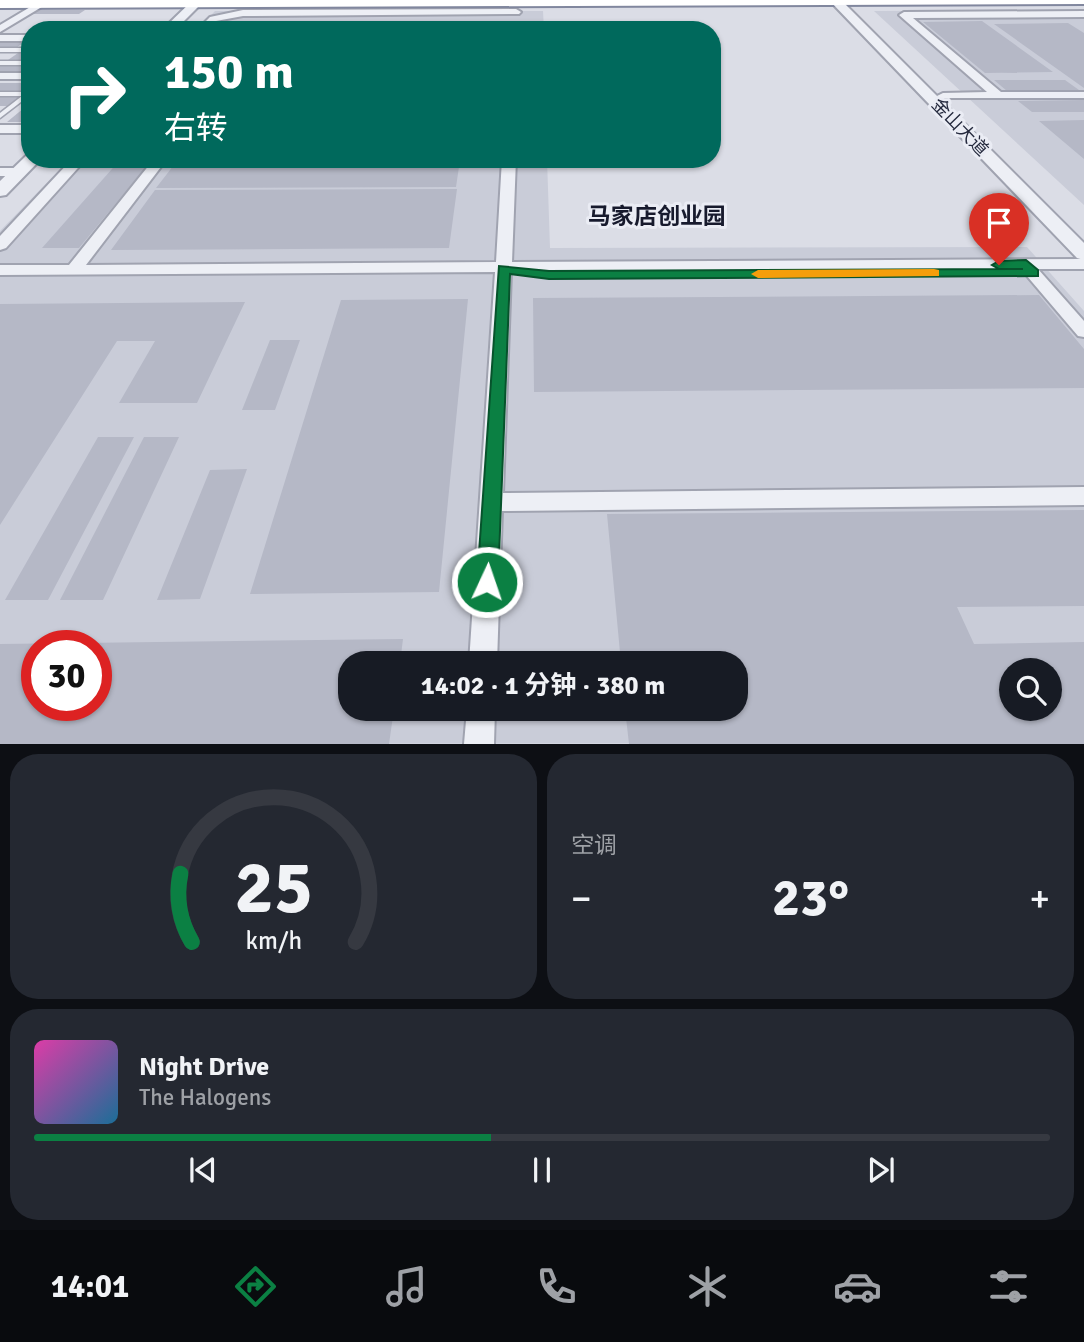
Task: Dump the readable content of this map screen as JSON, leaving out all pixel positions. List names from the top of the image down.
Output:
{
  "streets": {
    "street": ["金山大道"]
  },
  "districts": ["马家店创业园"],
  "page": {
    "turn": ["150 m", "右转"],
    "limit": "30",
    "trip": "14:02 · 1 分钟 · 380 m",
    "tile": "空调",
    "heat": ["−", "23°", "+"],
    "song": ["Night Drive", "The Halogens"],
    "tabs": "14:01",
    "gauge": ["25", "km/h"]
  }
}
